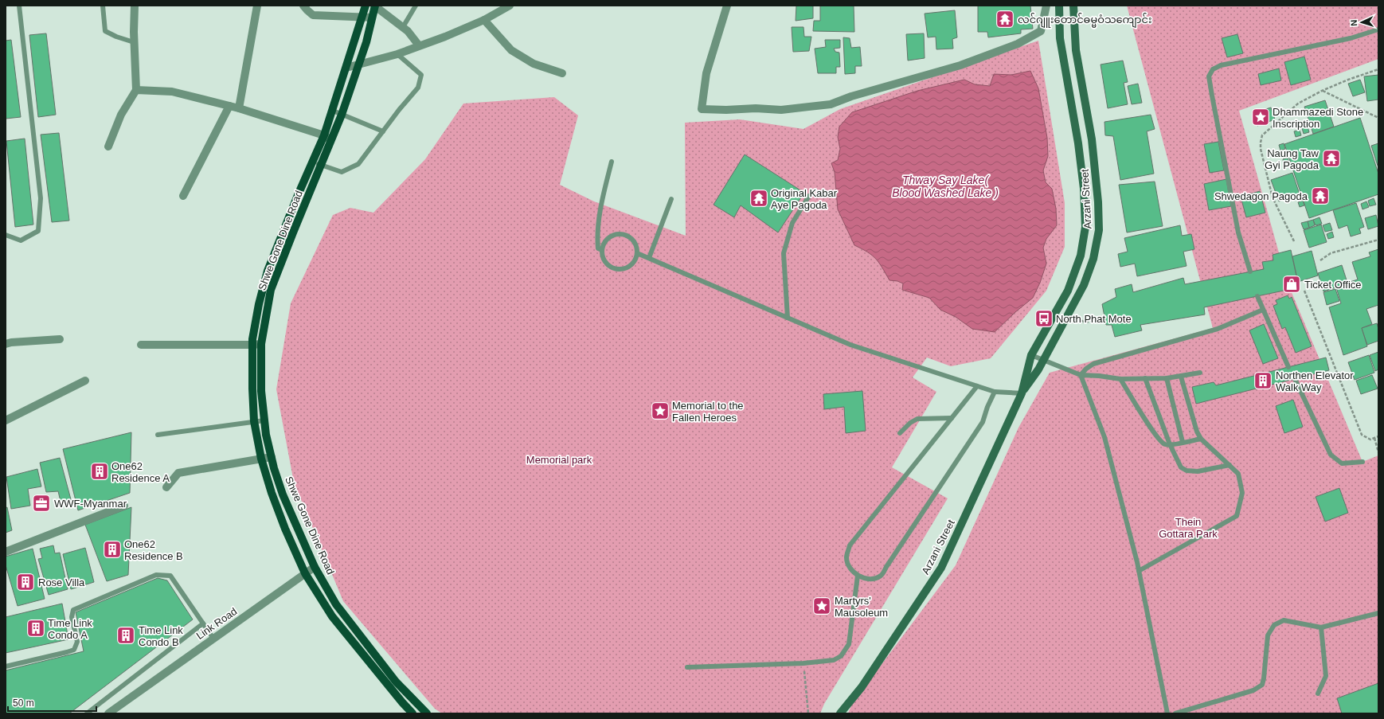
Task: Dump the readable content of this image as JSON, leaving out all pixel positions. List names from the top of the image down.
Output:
{
  "streets": {
    "main road": ["Arzani Street", "Shwe Gone Dine Road"],
    "street": ["Link Road"]
  },
  "crossings": [
    ["Shwe Gone Dine Road", "Link Road"]
  ],
  "water": ["Thway Say Lake( Blood Washed Lake )"],
  "parks": ["Memorial park", "Thein Gottara Park"],
  "places": {
    "temple": [
      "လင်ဂျူးတောင်ဓမ္မဝံသကျောင်း",
      "Naung Taw Gyi Pagoda",
      "Shwedagon Pagoda",
      "Original Kabar Aye Pagoda"
    ],
    "place": ["Dhammazedi Stone Inscription", "Memorial to the Fallen Heroes", "Martyrs' Mausoleum"],
    "shop": ["Ticket Office"],
    "bus stop": ["North Phat Mote"],
    "building": [
      "Northen Elevator Walk Way",
      "One62 Residence A",
      "One62 Residence B",
      "Rose Villa",
      "Time Link Condo A",
      "Time Link Condo B"
    ],
    "office": ["WWF-Myanmar"]
  },
  "scale_bar": "50 m",
  "north": "left"
}
